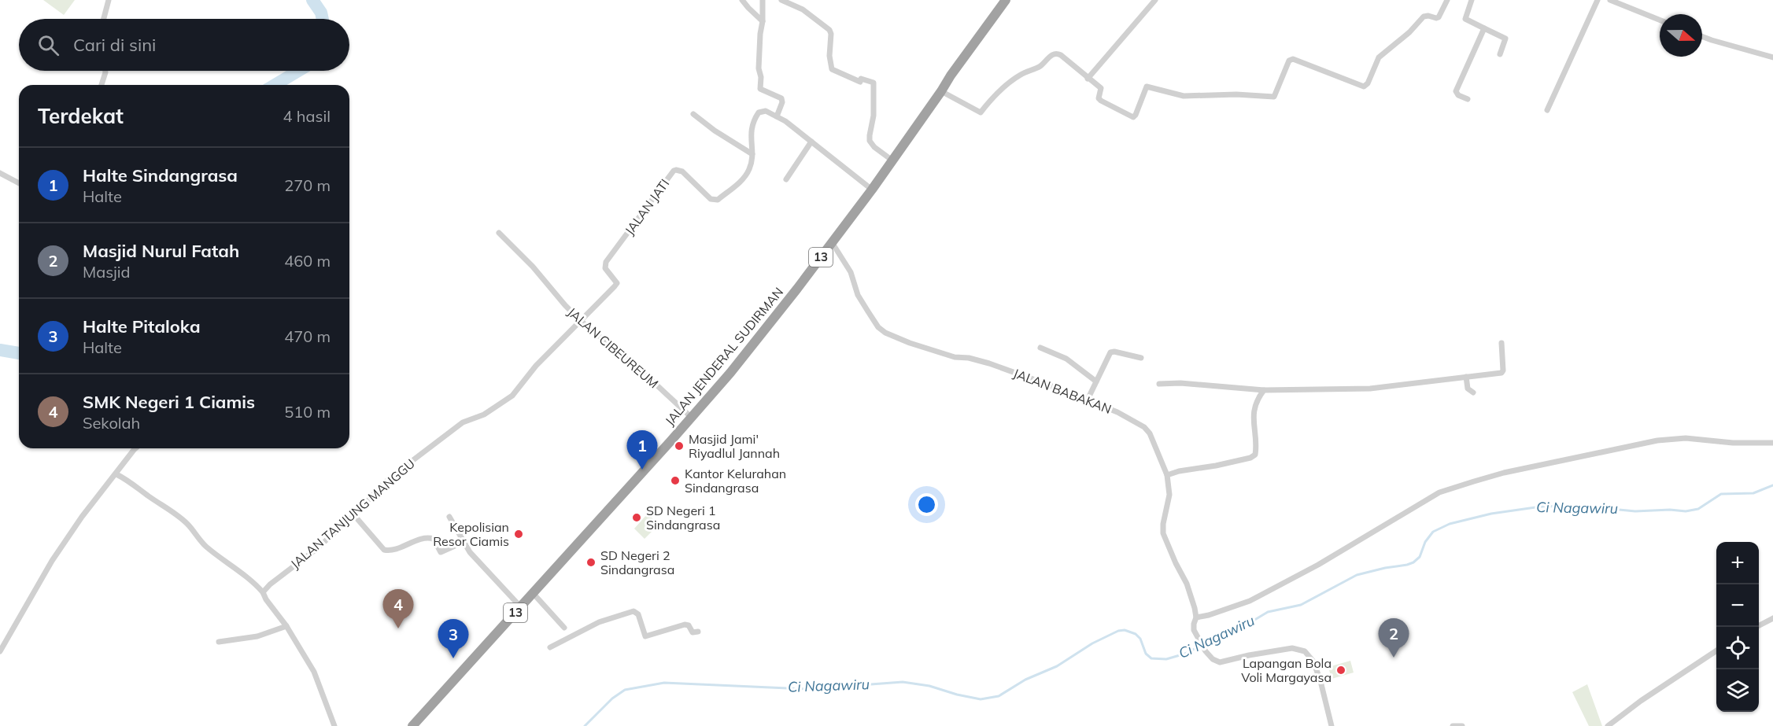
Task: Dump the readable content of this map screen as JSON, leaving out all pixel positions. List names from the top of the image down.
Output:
{
  "streets": {
    "highway": ["13", "JALAN JENDERAL SUDIRMAN"],
    "street": [
      "JALAN JATI",
      "JALAN CIBEUREUM",
      "JALAN BABAKAN",
      "JALAN TANJUNG MANGGU"
    ]
  },
  "crossings": [
    ["JALAN JATI", "JALAN CIBEUREUM"],
    ["JALAN JATI", "JALAN TANJUNG MANGGU"],
    ["JALAN CIBEUREUM", "JALAN JENDERAL SUDIRMAN"],
    ["JALAN CIBEUREUM", "JALAN TANJUNG MANGGU"],
    ["JALAN JENDERAL SUDIRMAN", "JALAN BABAKAN"]
  ],
  "water": ["Ci Nagawiru"],
  "places": [
    "Masjid Jami' Riyadlul Jannah",
    "Kantor Kelurahan Sindangrasa",
    "SD Negeri 1 Sindangrasa",
    "Kepolisian Resor Ciamis",
    "SD Negeri 2 Sindangrasa",
    "Lapangan Bola Voli Margayasa"
  ],
  "north": "right",
  "page": {
    "search": "Cari di sini",
    "heading": ["Terdekat", "4 hasil"],
    "list": [
      {
        "mark": "1",
        "name": "Halte Sindangrasa",
        "note": "Halte",
        "value": "270 m"
      },
      {
        "mark": "2",
        "name": "Masjid Nurul Fatah",
        "note": "Masjid",
        "value": "460 m"
      },
      {
        "mark": "3",
        "name": "Halte Pitaloka",
        "note": "Halte",
        "value": "470 m"
      },
      {
        "mark": "4",
        "name": "SMK Negeri 1 Ciamis",
        "note": "Sekolah",
        "value": "510 m"
      }
    ],
    "pins": [
      "1",
      "4",
      "2",
      "3"
    ],
    "map_buttons": ["+", "−"]
  }
}
